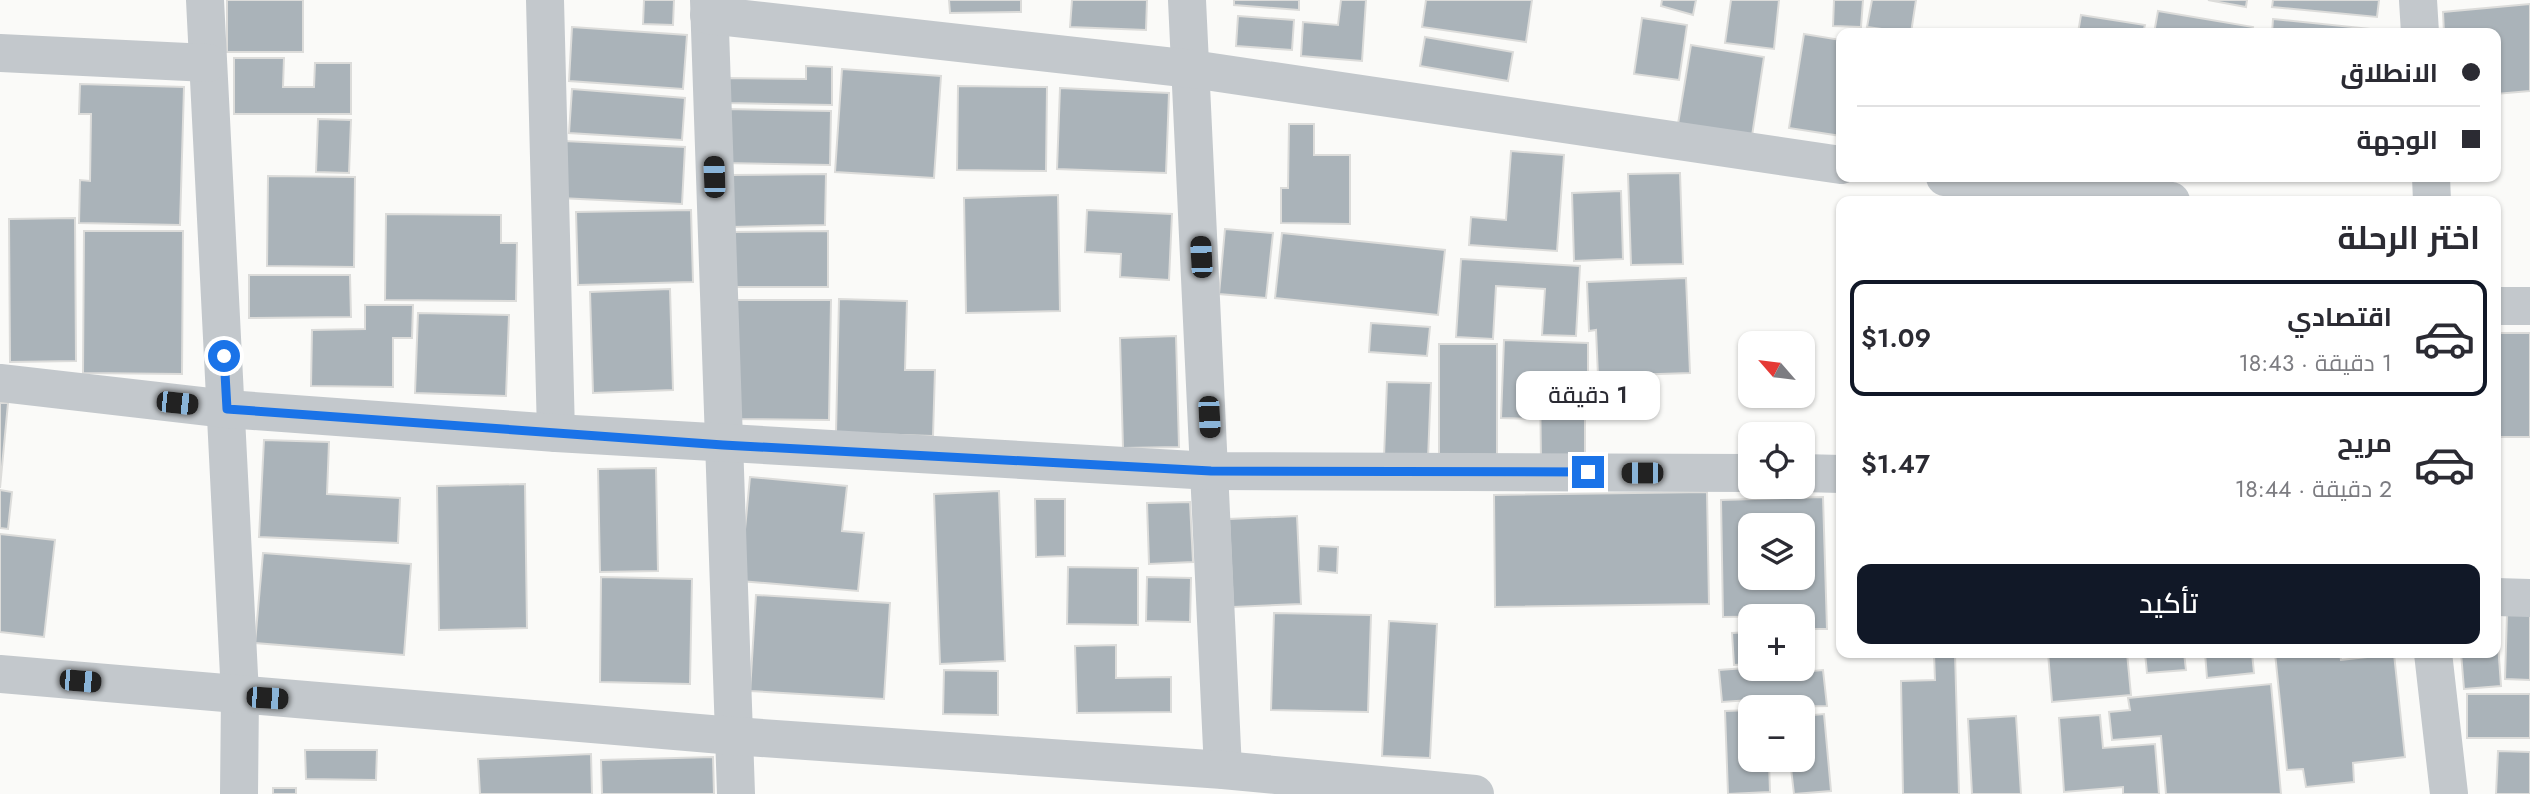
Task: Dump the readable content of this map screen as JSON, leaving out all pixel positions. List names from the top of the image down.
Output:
{
  "north": "top left",
  "page": {
    "banner": ["الانطلاق", "الوجهة"],
    "heading": "اختر الرحلة",
    "list": [
      {
        "name": "اقتصادي",
        "note": "1 دقيقة · 18:43",
        "value": "$1.09"
      },
      {
        "name": "مريح",
        "note": "2 دقيقة · 18:44",
        "value": "$1.47"
      }
    ],
    "map_buttons": ["+", "−"],
    "bubble": "1 دقيقة",
    "buttons": "تأكيد"
  }
}
